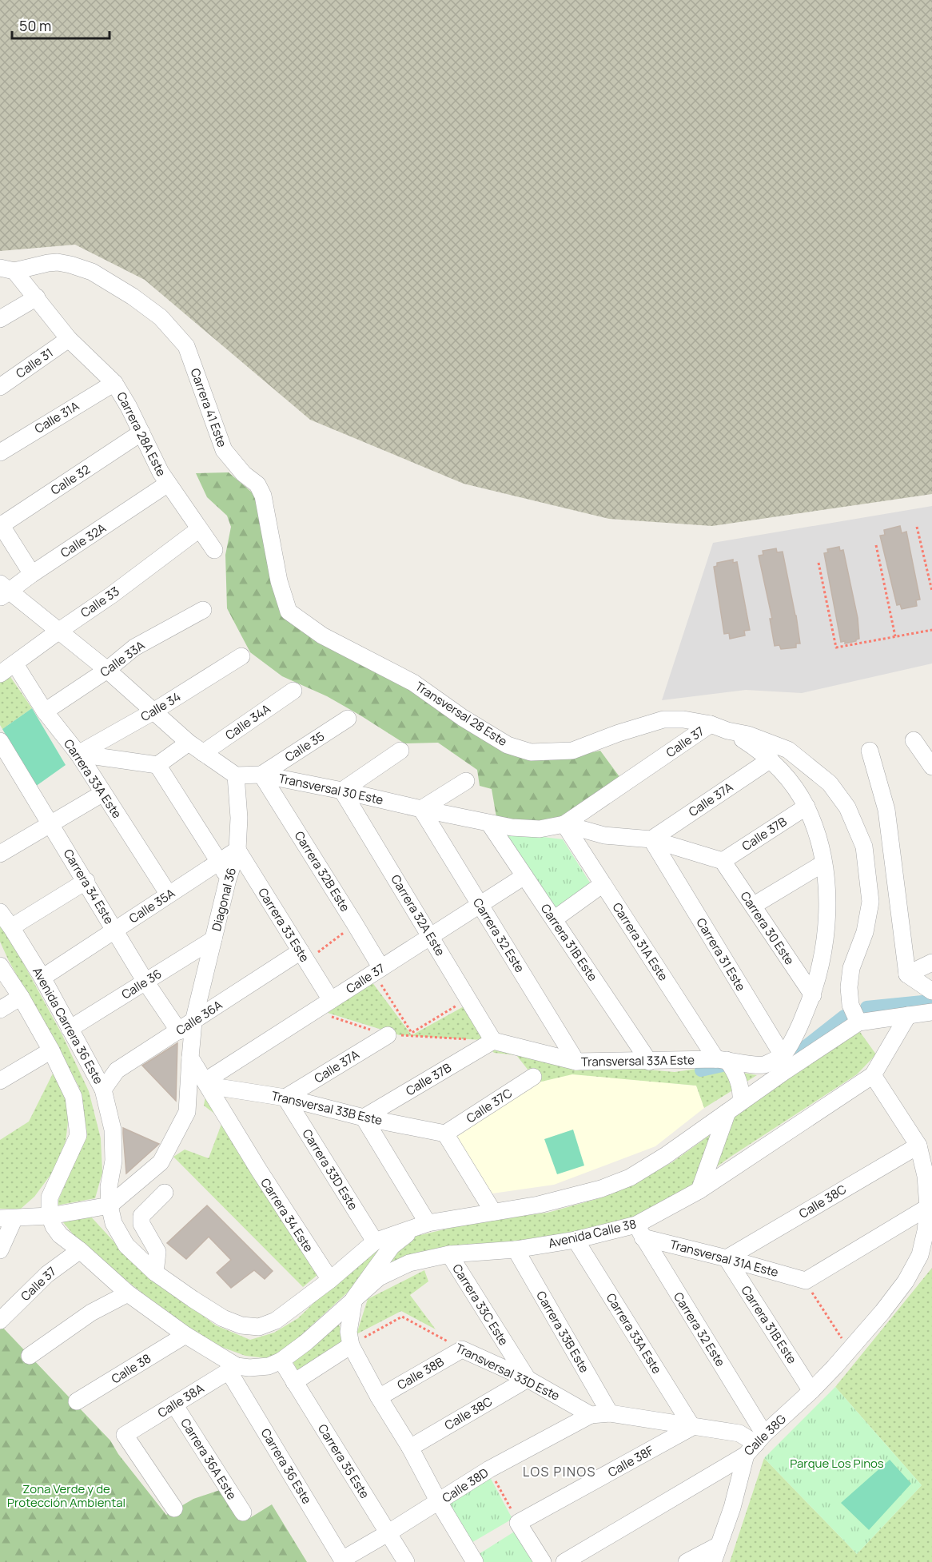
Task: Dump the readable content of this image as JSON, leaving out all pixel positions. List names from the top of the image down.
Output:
{
  "streets": {
    "street": [
      "Calle 31",
      "Carrera 41 Este",
      "Calle 31A",
      "Carrera 28A Este",
      "Calle 32",
      "Calle 32A",
      "Calle 33",
      "Calle 33A",
      "Calle 34",
      "Transversal 28 Este",
      "Calle 34A",
      "Calle 37",
      "Calle 35",
      "Carrera 33A Este",
      "Transversal 30 Este",
      "Calle 37A",
      "Calle 37B",
      "Carrera 32B Este",
      "Carrera 34 Este",
      "Diagonal 36",
      "Calle 35A",
      "Carrera 32A Este",
      "Carrera 33 Este",
      "Carrera 30 Este",
      "Carrera 32 Este",
      "Carrera 31A Este",
      "Carrera 31B Este",
      "Carrera 31 Este",
      "Calle 36",
      "Calle 36A",
      "Avenida Carrera 36 Este",
      "Transversal 33A Este",
      "Calle 37C",
      "Transversal 33B Este",
      "Carrera 33D Este",
      "Calle 38C",
      "Avenida Calle 38",
      "Transversal 31A Este",
      "Carrera 33C Este",
      "Carrera 33B Este",
      "Calle 38",
      "Transversal 33D Este",
      "Calle 38B",
      "Calle 38A",
      "Calle 38G",
      "Carrera 36A Este",
      "Carrera 35 Este",
      "Calle 38F",
      "Carrera 36 Este",
      "Calle 38D"
    ]
  },
  "crossings": [
    ["Calle 31", "Carrera 28A Este"],
    ["Carrera 41 Este", "Carrera 28A Este"],
    ["Carrera 41 Este", "Transversal 28 Este"],
    ["Calle 31A", "Carrera 28A Este"],
    ["Carrera 28A Este", "Calle 32"],
    ["Carrera 28A Este", "Calle 32A"],
    ["Carrera 28A Este", "Calle 33"],
    ["Calle 33", "Carrera 33A Este"],
    ["Calle 33A", "Carrera 33A Este"],
    ["Calle 34", "Carrera 33A Este"],
    ["Transversal 28 Este", "Calle 37"],
    ["Calle 37", "Transversal 30 Este"],
    ["Calle 37", "Carrera 32B Este"],
    ["Calle 37", "Carrera 34 Este"],
    ["Calle 37", "Carrera 32A Este"],
    ["Calle 37", "Carrera 33 Este"],
    ["Calle 37", "Carrera 32 Este"],
    ["Calle 37", "Carrera 31A Este"],
    ["Calle 37", "Carrera 31B Este"],
    ["Calle 37", "Transversal 33B Este"],
    ["Calle 35", "Transversal 30 Este"],
    ["Calle 35", "Carrera 32B Este"],
    ["Carrera 33A Este", "Calle 35A"],
    ["Carrera 33A Este", "Avenida Calle 38"],
    ["Carrera 33A Este", "Calle 38F"],
    ["Transversal 30 Este", "Calle 37A"],
    ["Transversal 30 Este", "Calle 37B"],
    ["Transversal 30 Este", "Carrera 32B Este"],
    ["Transversal 30 Este", "Diagonal 36"],
    ["Transversal 30 Este", "Carrera 32A Este"],
    ["Transversal 30 Este", "Carrera 30 Este"],
    ["Transversal 30 Este", "Carrera 32 Este"],
    ["Transversal 30 Este", "Carrera 31A Este"],
    ["Transversal 30 Este", "Carrera 31B Este"],
    ["Transversal 30 Este", "Carrera 31 Este"],
    ["Calle 37A", "Carrera 31 Este"],
    ["Calle 37A", "Transversal 33B Este"],
    ["Calle 37A", "Carrera 33D Este"],
    ["Calle 37B", "Carrera 32A Este"],
    ["Calle 37B", "Carrera 30 Este"],
    ["Calle 37B", "Transversal 33A Este"],
    ["Calle 37B", "Transversal 33B Este"],
    ["Carrera 34 Este", "Calle 35A"],
    ["Carrera 34 Este", "Calle 36"],
    ["Carrera 34 Este", "Calle 36A"],
    ["Carrera 34 Este", "Transversal 33B Este"],
    ["Diagonal 36", "Calle 35A"],
    ["Diagonal 36", "Carrera 33 Este"],
    ["Diagonal 36", "Calle 36"],
    ["Diagonal 36", "Calle 36A"],
    ["Calle 35A", "Carrera 33 Este"],
    ["Calle 35A", "Avenida Carrera 36 Este"],
    ["Carrera 32A Este", "Transversal 33A Este"],
    ["Carrera 33 Este", "Calle 36A"],
    ["Carrera 32 Este", "Transversal 33A Este"],
    ["Carrera 32 Este", "Avenida Calle 38"],
    ["Carrera 32 Este", "Transversal 31A Este"],
    ["Carrera 32 Este", "Calle 38G"],
    ["Carrera 31A Este", "Transversal 33A Este"],
    ["Carrera 31B Este", "Transversal 33A Este"],
    ["Carrera 31B Este", "Calle 38C"],
    ["Carrera 31B Este", "Transversal 31A Este"],
    ["Carrera 31B Este", "Calle 38G"],
    ["Carrera 31 Este", "Transversal 33A Este"],
    ["Calle 36", "Avenida Carrera 36 Este"],
    ["Calle 36A", "Avenida Carrera 36 Este"],
    ["Calle 37C", "Transversal 33B Este"],
    ["Transversal 33B Este", "Carrera 33D Este"],
    ["Calle 38C", "Transversal 31A Este"],
    ["Calle 38C", "Carrera 33C Este"],
    ["Calle 38C", "Transversal 33D Este"],
    ["Avenida Calle 38", "Transversal 31A Este"],
    ["Avenida Calle 38", "Carrera 33C Este"],
    ["Avenida Calle 38", "Carrera 33B Este"],
    ["Avenida Calle 38", "Calle 38A"],
    ["Avenida Calle 38", "Carrera 35 Este"],
    ["Avenida Calle 38", "Carrera 36 Este"],
    ["Carrera 33C Este", "Transversal 33D Este"],
    ["Transversal 33D Este", "Calle 38B"],
    ["Transversal 33D Este", "Calle 38D"],
    ["Calle 38A", "Carrera 36A Este"],
    ["Calle 38A", "Carrera 36 Este"],
    ["Carrera 35 Este", "Calle 38D"],
    ["Carrera 36 Este", "Calle 38D"]
  ],
  "districts": ["LOS PINOS"],
  "parks": ["Parque Los Pinos", "Zona Verde y de Protección Ambiental"],
  "scale_bar": "50 m"
}
